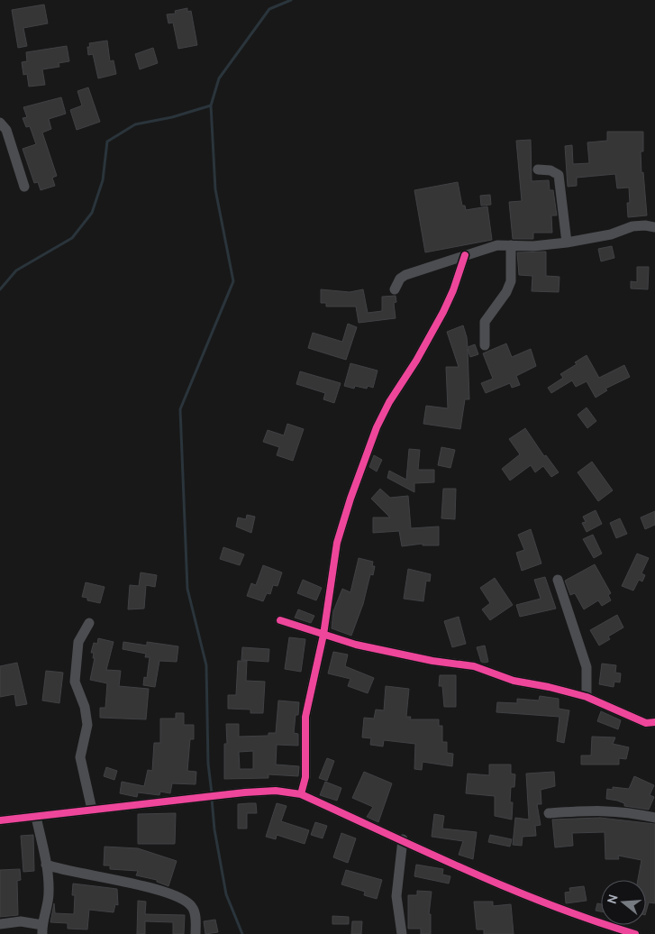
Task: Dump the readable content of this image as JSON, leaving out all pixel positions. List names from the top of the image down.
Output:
{
  "north": "left"
}
